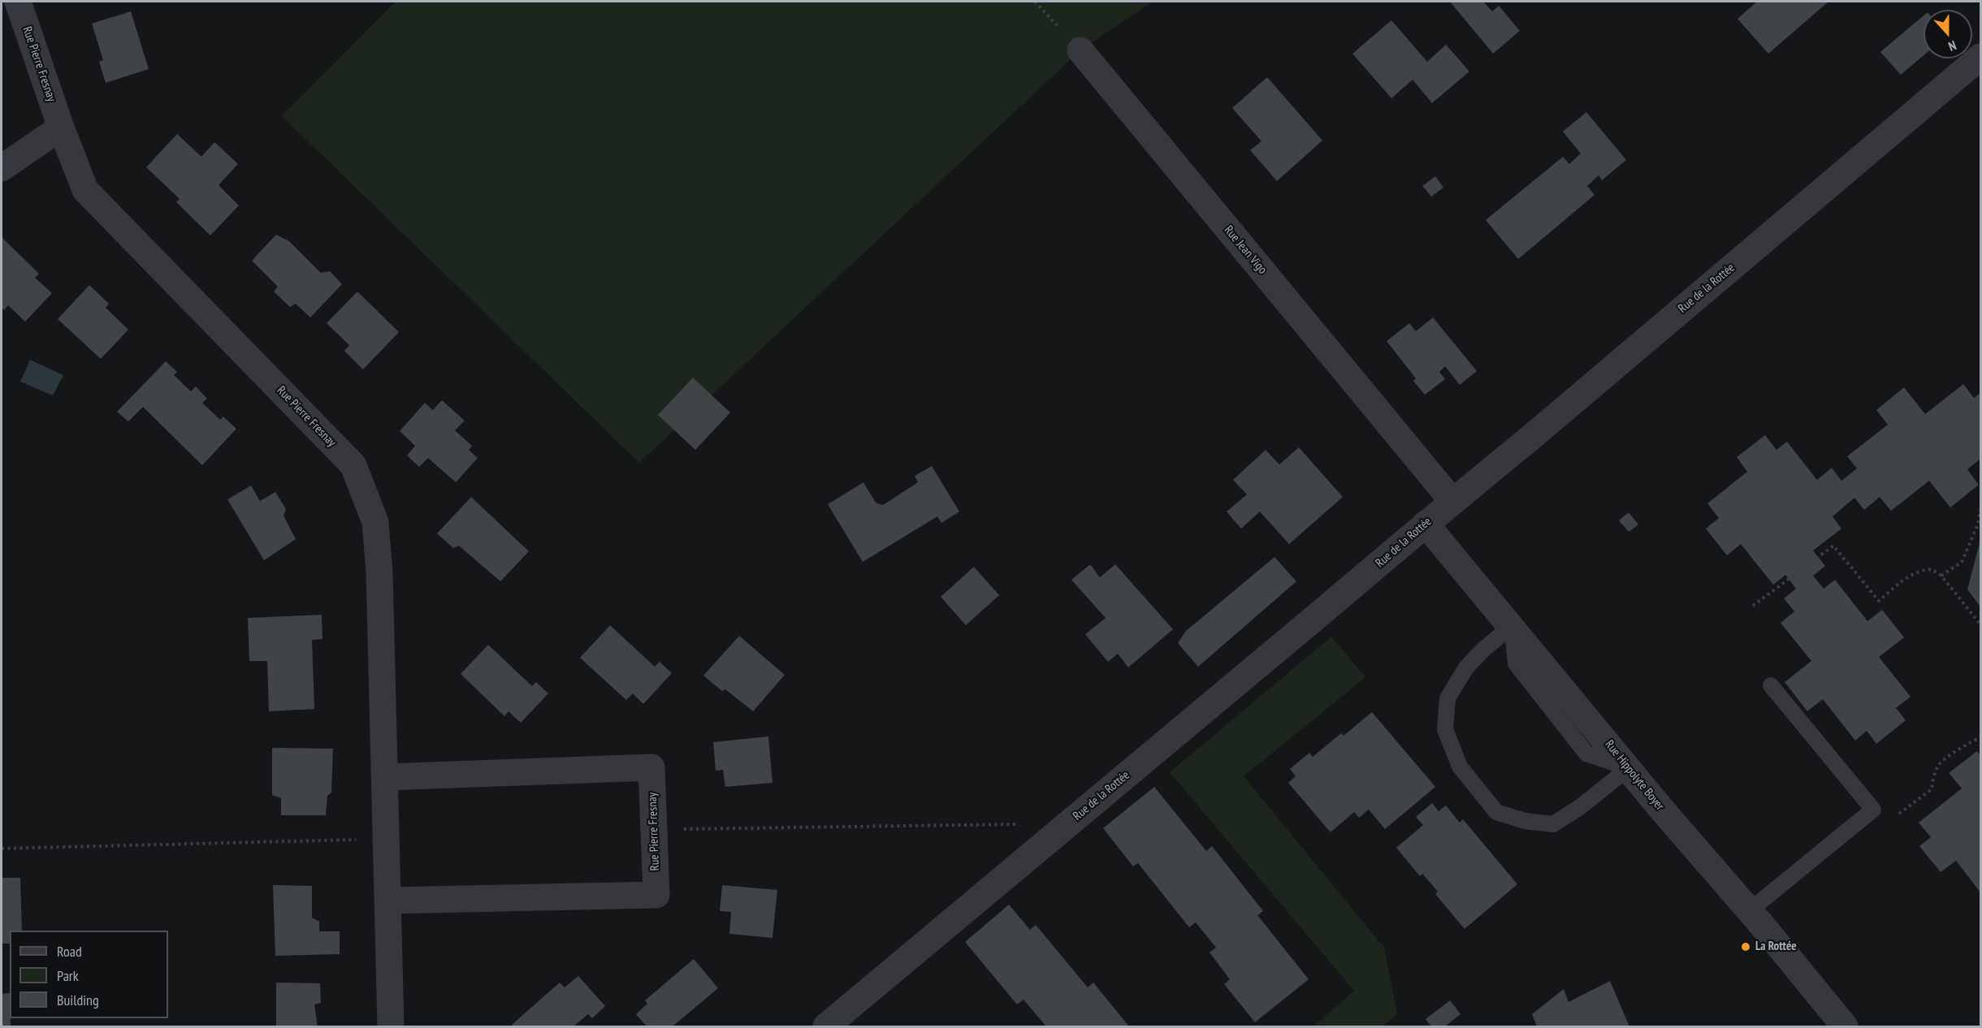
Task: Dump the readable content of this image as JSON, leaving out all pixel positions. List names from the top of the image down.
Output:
{
  "streets": {
    "street": [
      "Rue Pierre Fresnay",
      "Rue Jean Vigo",
      "Rue de la Rottée",
      "Rue Hippolyte Boyer"
    ]
  },
  "crossings": [
    ["Rue Jean Vigo", "Rue de la Rottée"],
    ["Rue de la Rottée", "Rue Hippolyte Boyer"]
  ],
  "places": ["La Rottée"],
  "legend": ["Road", "Park", "Building"],
  "north": "bottom"
}
